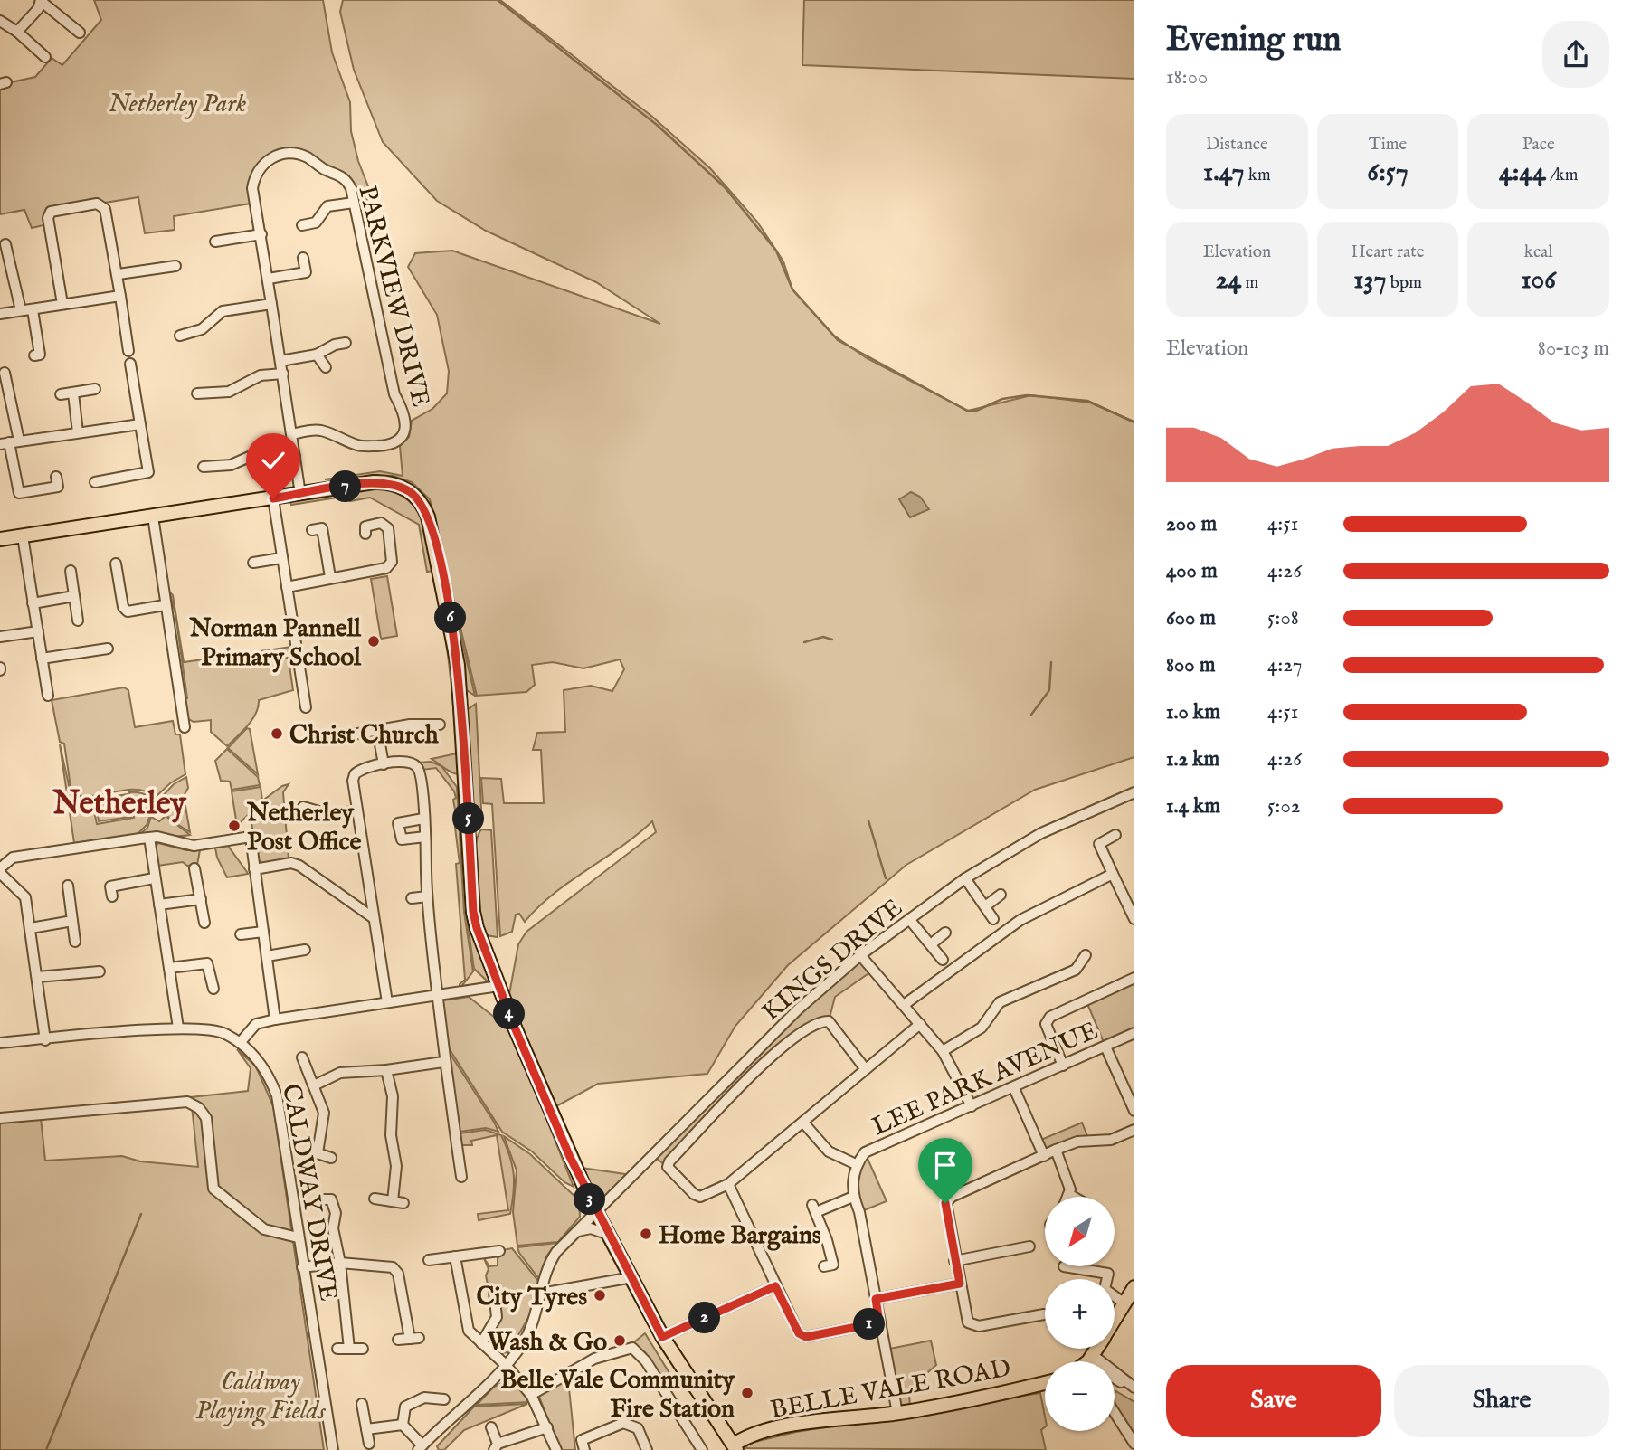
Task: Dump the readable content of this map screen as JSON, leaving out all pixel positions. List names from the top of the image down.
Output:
{
  "streets": {
    "main road": ["BELLE VALE ROAD"],
    "street": [
      "PARKVIEW DRIVE",
      "KINGS DRIVE",
      "LEE PARK AVENUE",
      "CALDWAY DRIVE"
    ]
  },
  "crossings": [
    ["LEE PARK AVENUE", "BELLE VALE ROAD"]
  ],
  "districts": ["Netherley"],
  "parks": ["Netherley Park", "Caldway Playing Fields"],
  "places": [
    "Norman Pannell Primary School",
    "Christ Church",
    "Netherley Post Office",
    "Home Bargains",
    "City Tyres",
    "Wash & Go",
    "Belle Vale Community Fire Station"
  ],
  "north": "bottom left",
  "page": {
    "heading": ["Evening run", "18:00"],
    "stats": [
      ["Distance", "1.47 km"],
      ["Time", "6:57"],
      ["Pace", "4:44 /km"],
      ["Elevation", "24 m"],
      ["Heart rate", "137 bpm"],
      ["kcal", "106"]
    ],
    "chart": ["Elevation", "80–103 m"],
    "pins": [
      "7",
      "6",
      "5",
      "4",
      "3",
      "2",
      "1"
    ],
    "list": [
      {
        "name": "200 m",
        "note": "4:51"
      },
      {
        "name": "400 m",
        "note": "4:26"
      },
      {
        "name": "600 m",
        "note": "5:08"
      },
      {
        "name": "800 m",
        "note": "4:27"
      },
      {
        "name": "1.0 km",
        "note": "4:51"
      },
      {
        "name": "1.2 km",
        "note": "4:26"
      },
      {
        "name": "1.4 km",
        "note": "5:02"
      }
    ],
    "map_buttons": ["+", "−"],
    "buttons": ["Save", "Share"]
  }
}
